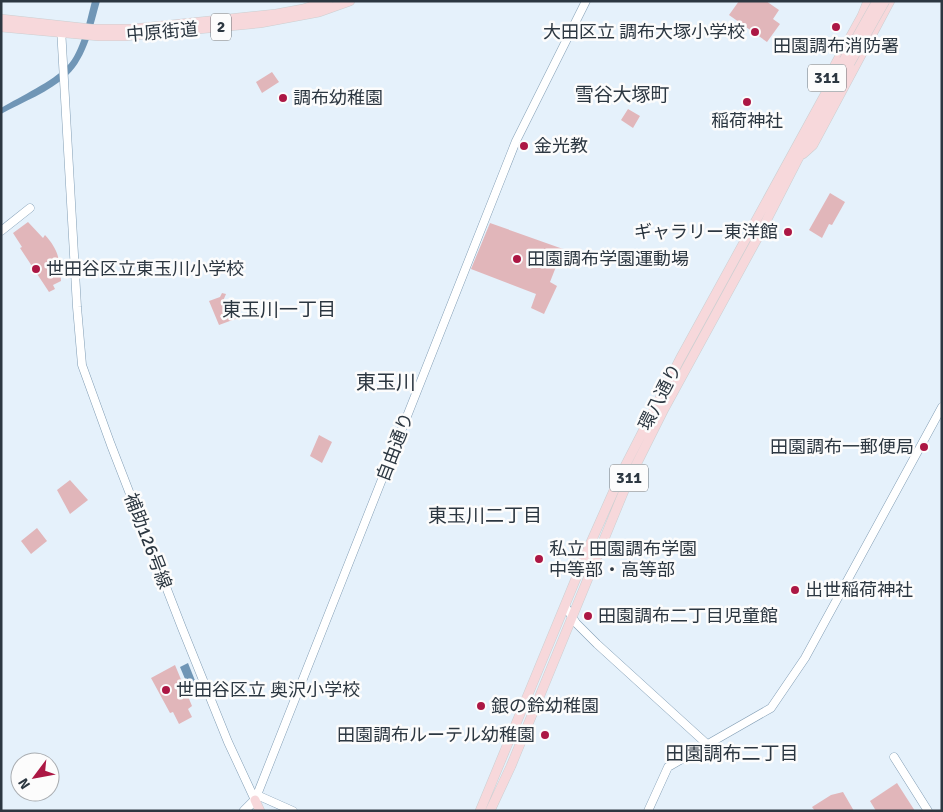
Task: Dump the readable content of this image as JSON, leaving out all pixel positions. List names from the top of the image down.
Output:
{
  "streets": {
    "main road": [
      "2",
      "中原街道",
      "311",
      "環八通り",
      "自由通り",
      "補助126号線"
    ]
  },
  "crossings": [
    ["中原街道", "補助126号線"],
    ["311", "環八通り"],
    ["自由通り", "補助126号線"]
  ],
  "districts": [
    "雪谷大塚町",
    "東玉川一丁目",
    "東玉川",
    "東玉川二丁目",
    "田園調布二丁目"
  ],
  "places": [
    "田園調布消防署",
    "大田区立 調布大塚小学校",
    "調布幼稚園",
    "稲荷神社",
    "金光教",
    "ギャラリー東洋館",
    "田園調布学園運動場",
    "世田谷区立東玉川小学校",
    "田園調布一郵便局",
    "私立 田園調布学園 中等部・高等部",
    "出世稲荷神社",
    "田園調布二丁目児童館",
    "世田谷区立 奥沢小学校",
    "銀の鈴幼稚園",
    "田園調布ルーテル幼稚園"
  ],
  "north": "bottom left"
}
